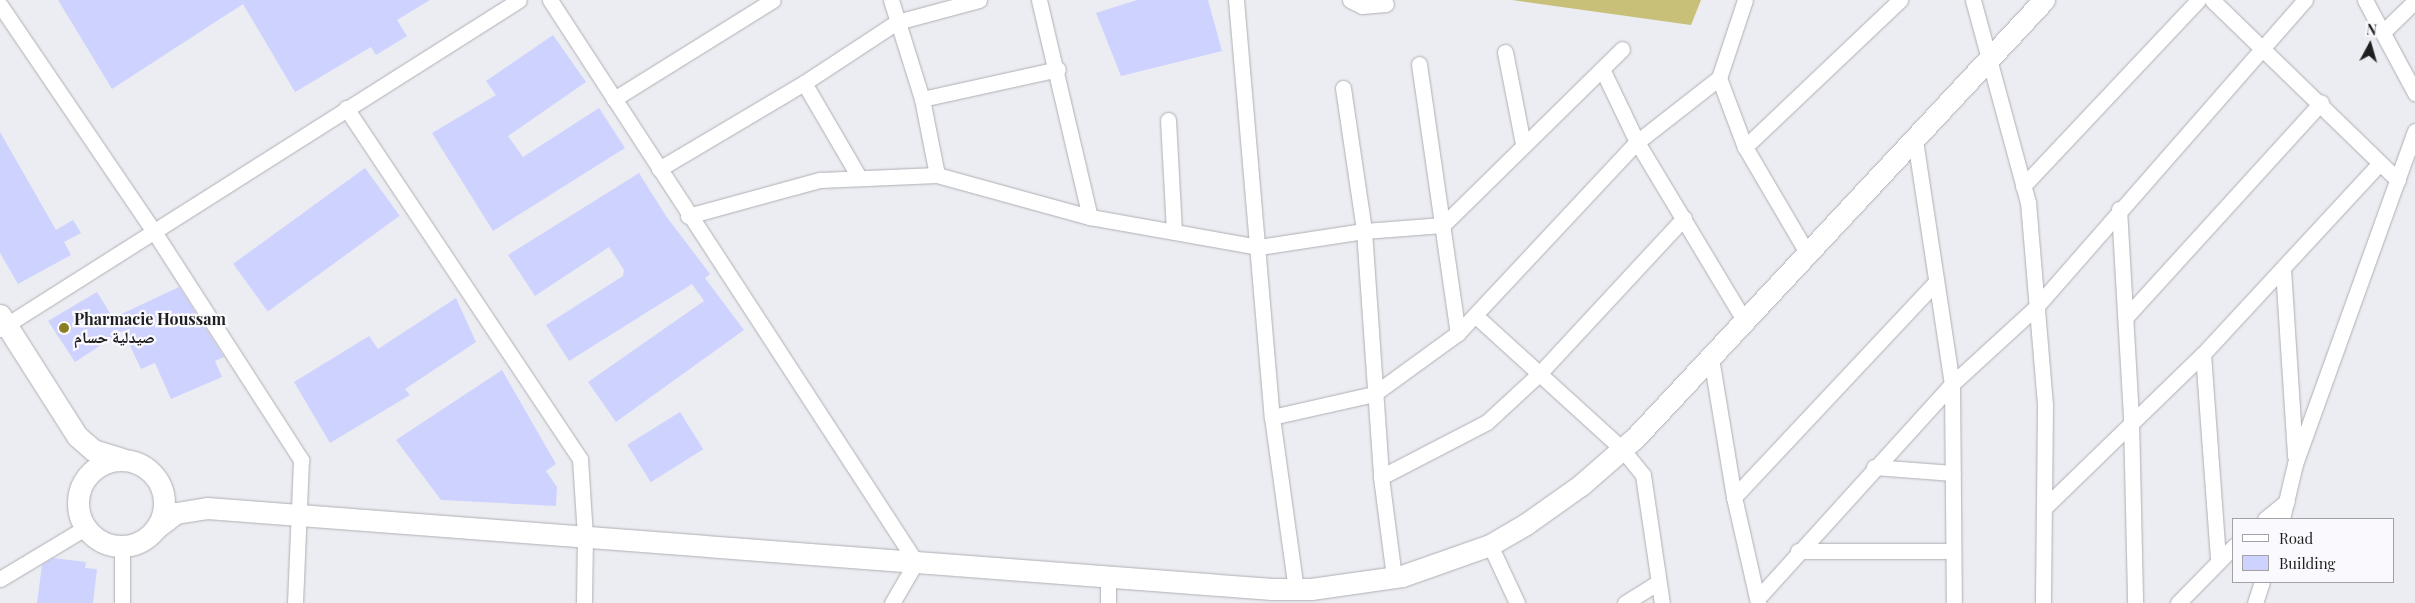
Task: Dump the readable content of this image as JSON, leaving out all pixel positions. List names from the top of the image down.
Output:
{
  "places": ["Pharmacie Houssam صيدلية حسام"],
  "legend": ["Road", "Building"],
  "north": "top"
}
